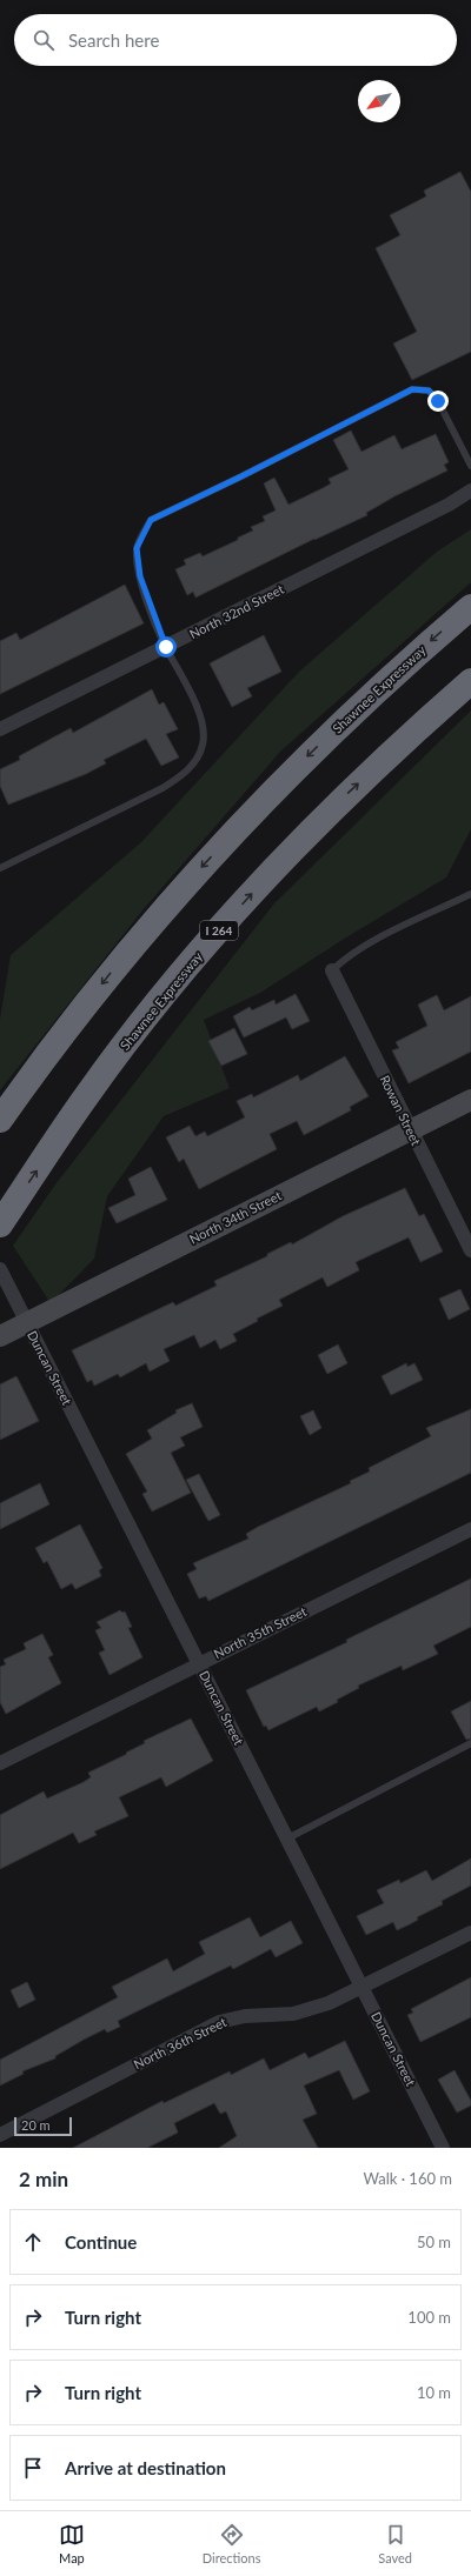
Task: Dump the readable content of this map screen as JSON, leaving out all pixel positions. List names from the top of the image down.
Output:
{
  "streets": {
    "highway": ["Shawnee Expressway", "I 264"],
    "street": [
      "North 32nd Street",
      "Rowan Street",
      "North 34th Street",
      "Duncan Street",
      "North 35th Street",
      "North 36th Street"
    ]
  },
  "crossings": [
    ["Rowan Street", "North 34th Street"],
    ["North 34th Street", "Duncan Street"],
    ["Duncan Street", "North 35th Street"],
    ["Duncan Street", "North 36th Street"]
  ],
  "scale_bar": "20 m",
  "north": "bottom left",
  "page": {
    "search": "Search here",
    "scale": "20 m",
    "heading": ["2 min", "Walk · 160 m"],
    "list": [
      ["Continue", "50 m"],
      ["Turn right", "100 m"],
      ["Turn right", "10 m"],
      "Arrive at destination"
    ],
    "nav": ["Map", "Directions", "Saved"]
  }
}
